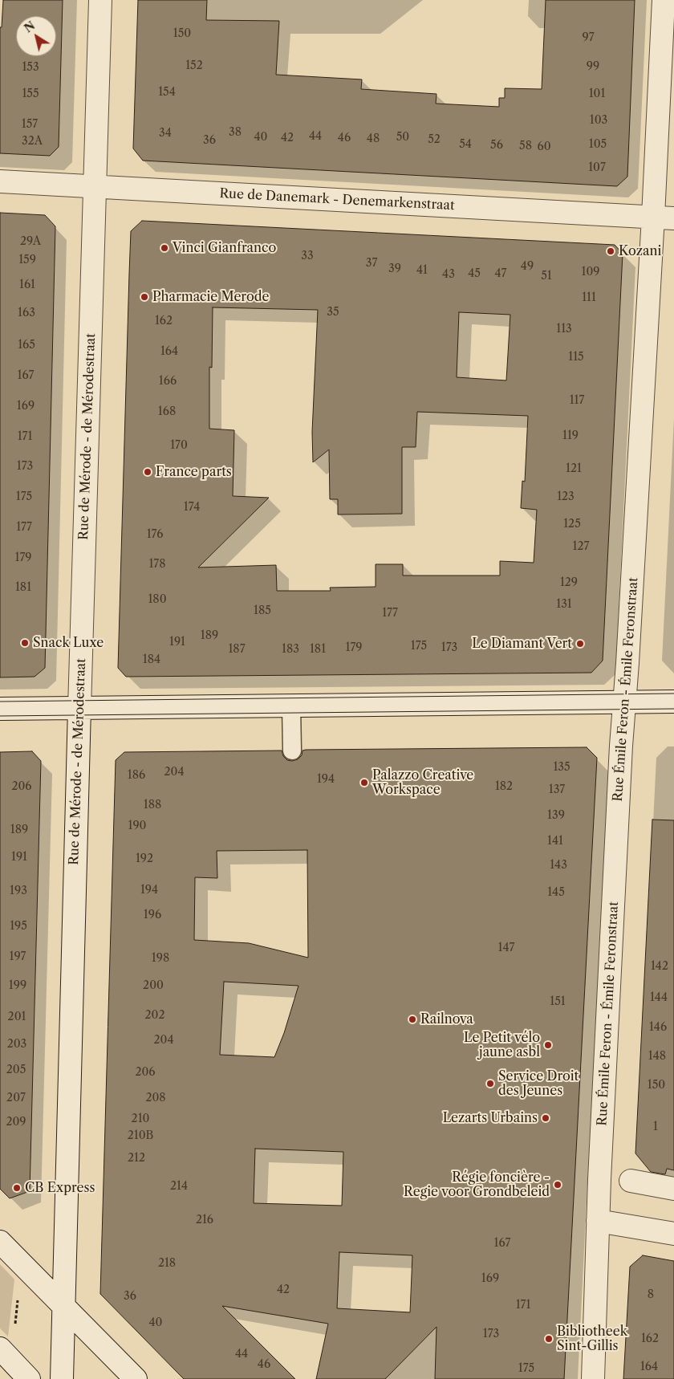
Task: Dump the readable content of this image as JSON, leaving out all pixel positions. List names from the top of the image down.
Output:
{
  "streets": {
    "street": ["Rue de Danemark - Denemarkenstraat", "Rue de Mérode - de Mérodestraat", "Rue Émile Feron - Émile Feronstraat"]
  },
  "crossings": [
    ["Rue de Danemark - Denemarkenstraat", "Rue de Mérode - de Mérodestraat"],
    ["Rue de Danemark - Denemarkenstraat", "Rue Émile Feron - Émile Feronstraat"]
  ],
  "places": [
    "Vinci Gianfranco",
    "Kozani",
    "Pharmacie Merode",
    "France parts",
    "Snack Luxe",
    "Le Diamant Vert",
    "Palazzo Creative Workspace",
    "Railnova",
    "Le Petit vélo jaune asbl",
    "Service Droit des Jeunes",
    "Lezarts Urbains",
    "Régie foncière - Regie voor Grondbeleid",
    "CB Express",
    "Bibliotheek Sint-Gillis"
  ],
  "house_numbers": [
    "150",
    "97",
    "152",
    "99",
    "153",
    "154",
    "155",
    "101",
    "103",
    "157",
    "38",
    "34",
    "44",
    "40",
    "50",
    "42",
    "46",
    "48",
    "52",
    "36",
    "32A",
    "54",
    "105",
    "56",
    "58",
    "60",
    "107",
    "29A",
    "33",
    "159",
    "37",
    "49",
    "39",
    "41",
    "109",
    "45",
    "47",
    "43",
    "51",
    "161",
    "111",
    "35",
    "163",
    "162",
    "113",
    "165",
    "164",
    "115",
    "167",
    "166",
    "117",
    "169",
    "168",
    "119",
    "171",
    "170",
    "173",
    "121",
    "175",
    "123",
    "174",
    "125",
    "177",
    "176",
    "127",
    "179",
    "178",
    "129",
    "181",
    "180",
    "131",
    "185",
    "177",
    "189",
    "191",
    "175",
    "179",
    "173",
    "187",
    "183",
    "181",
    "184",
    "135",
    "204",
    "186",
    "194",
    "206",
    "182",
    "137",
    "188",
    "139",
    "190",
    "189",
    "141",
    "191",
    "192",
    "143",
    "194",
    "193",
    "145",
    "196",
    "195",
    "147",
    "197",
    "198",
    "142",
    "199",
    "200",
    "144",
    "151",
    "202",
    "201",
    "146",
    "204",
    "203",
    "148",
    "205",
    "206",
    "150",
    "207",
    "208",
    "210",
    "209",
    "1",
    "210B",
    "212",
    "214",
    "216",
    "167",
    "218",
    "169",
    "42",
    "8",
    "36",
    "171",
    "40",
    "173",
    "162",
    "44",
    "46",
    "164",
    "175"
  ],
  "north": "top left"
}
